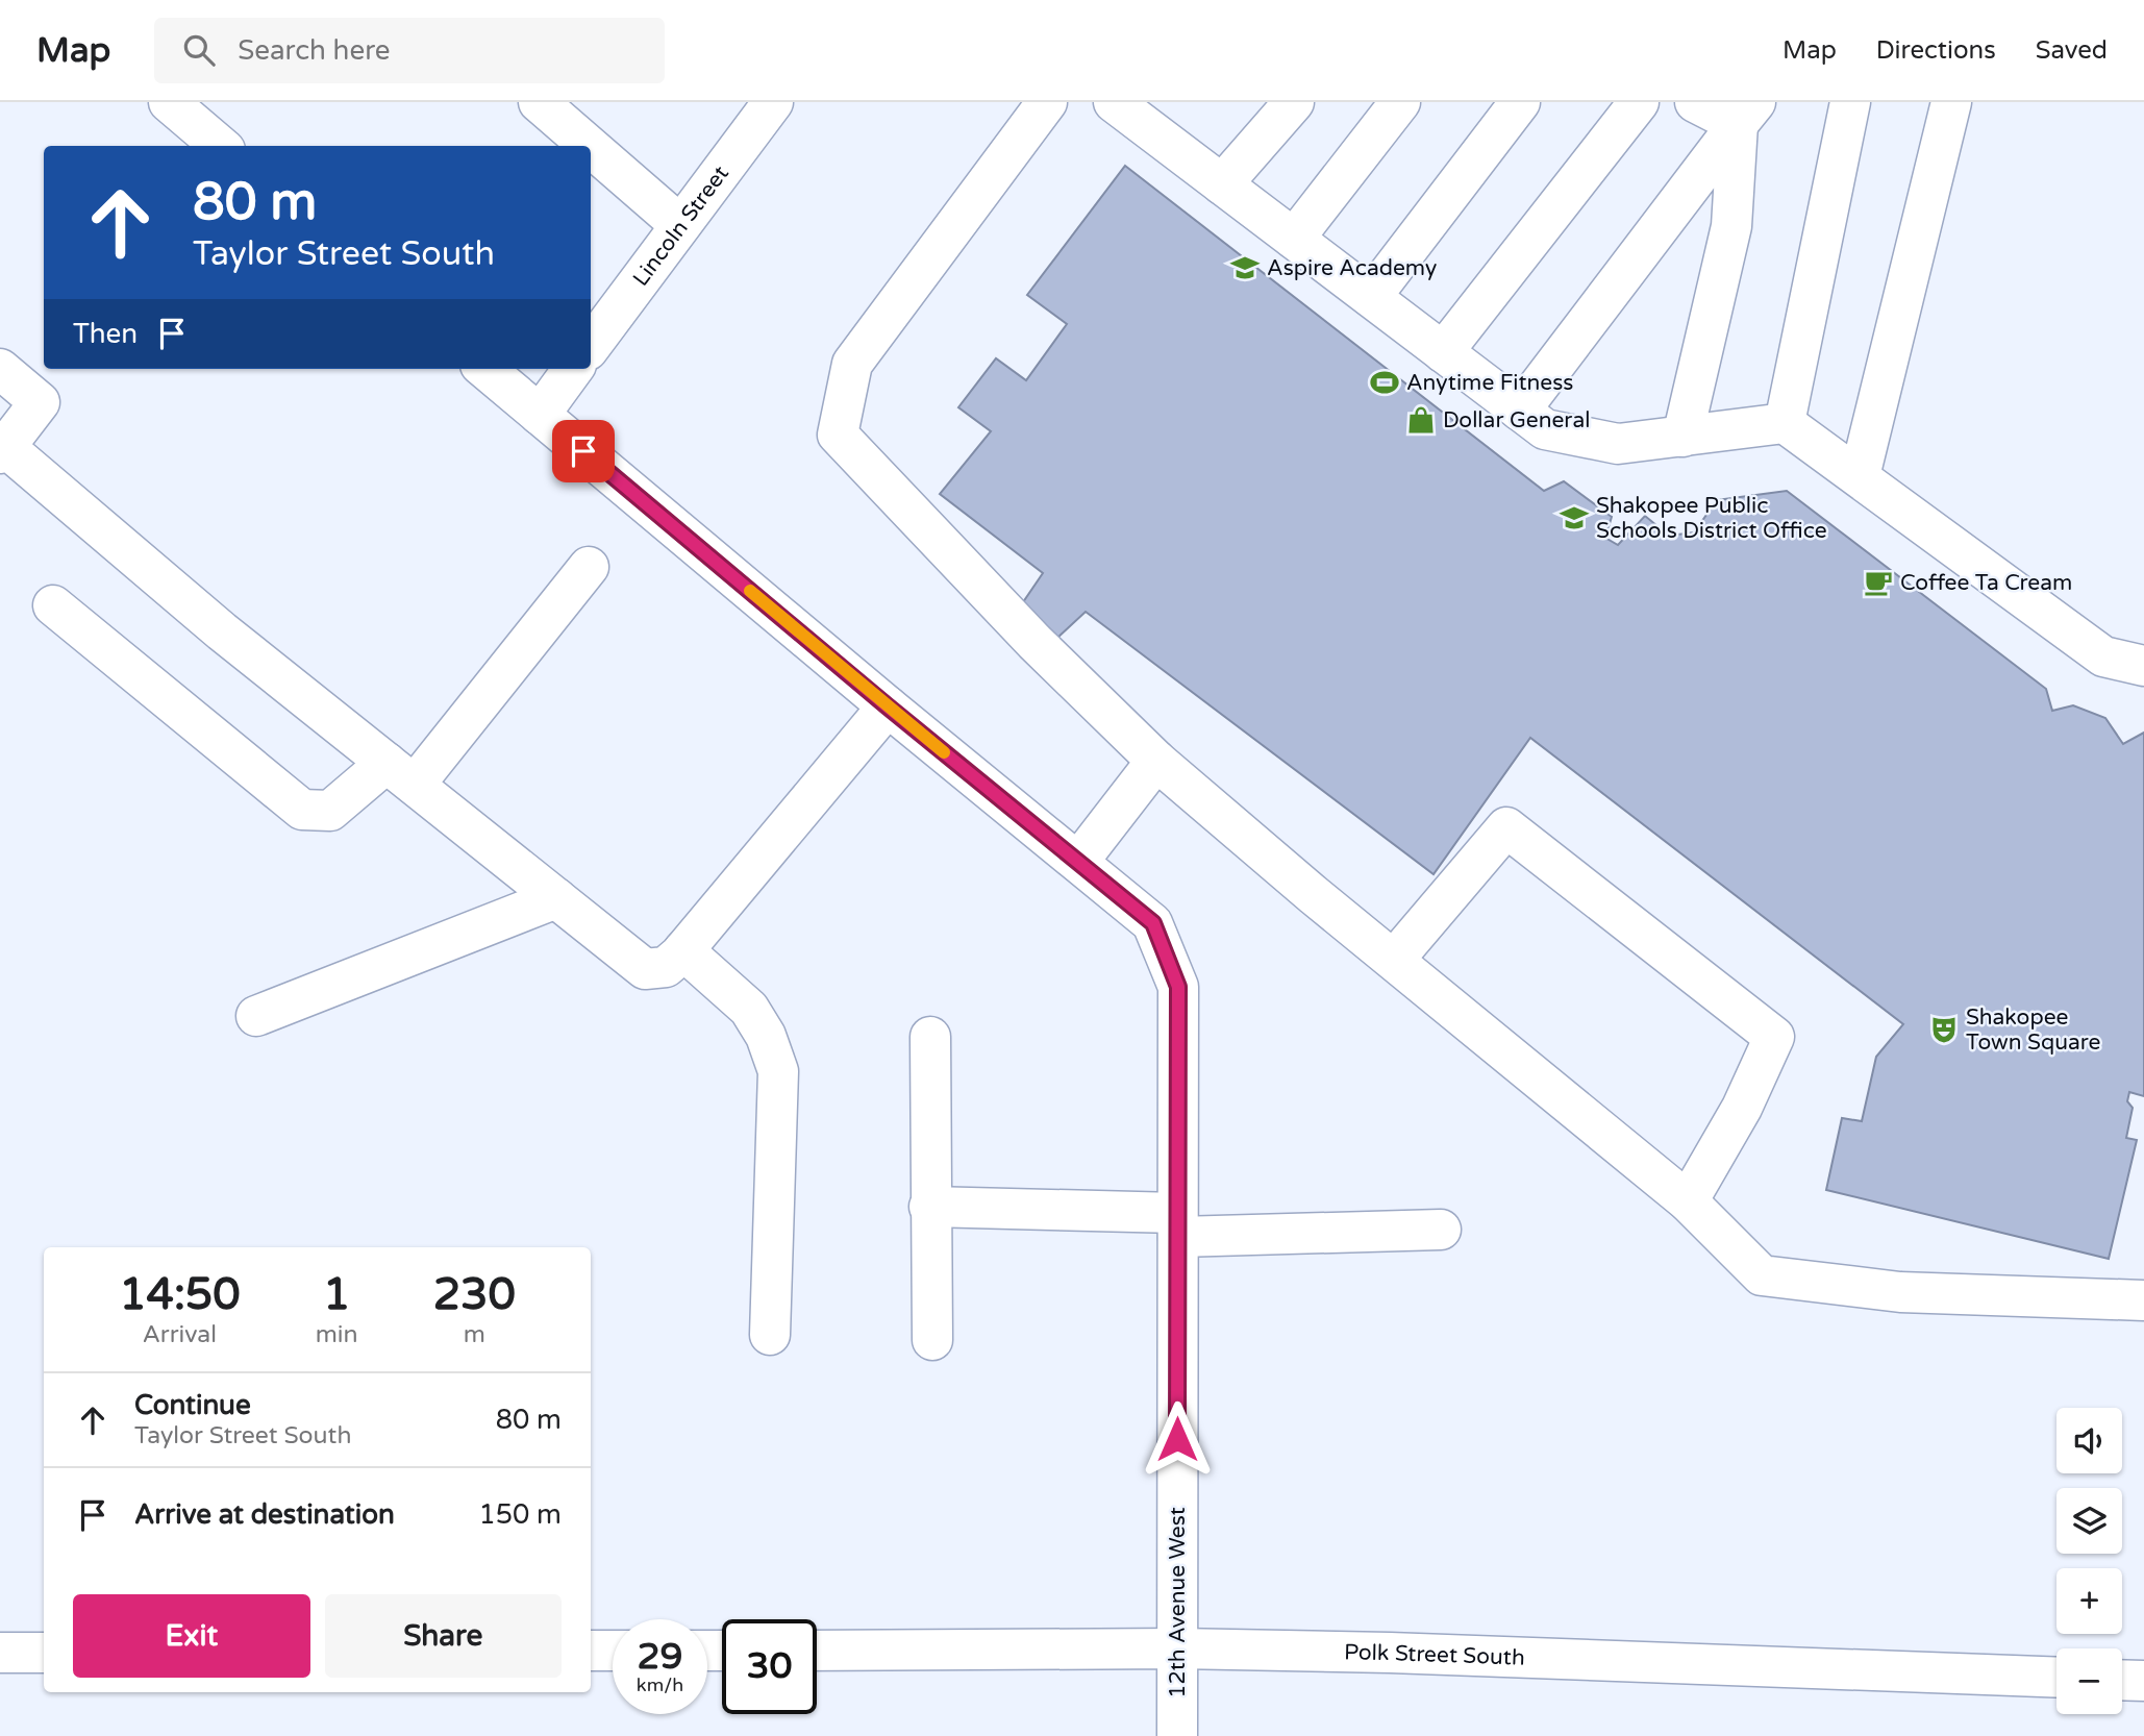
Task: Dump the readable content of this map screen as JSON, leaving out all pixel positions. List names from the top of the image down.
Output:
{
  "streets": {
    "street": ["Lincoln Street", "12th Avenue West", "Polk Street South"]
  },
  "crossings": [
    ["12th Avenue West", "Polk Street South"]
  ],
  "places": {
    "school or university": ["Aspire Academy", "Shakopee Public Schools District Office"],
    "sports": ["Anytime Fitness"],
    "shop": ["Dollar General"],
    "cafe": ["Coffee Ta Cream"],
    "theatre": ["Shakopee Town Square"]
  },
  "page": {
    "header": "Map",
    "search": "Search here",
    "nav": ["Map", "Directions", "Saved"],
    "turn": ["80 m", "Taylor Street South"],
    "then": "Then",
    "eta": [
      "14:50",
      "Arrival",
      "1",
      "min",
      "230",
      "m"
    ],
    "list": [
      {
        "name": "Continue",
        "note": "Taylor Street South",
        "value": "80 m"
      },
      {
        "name": "Arrive at destination",
        "value": "150 m"
      }
    ],
    "map_buttons": ["+", "−"],
    "buttons": ["Exit", "Share"],
    "speed": "29 km/h",
    "limit": "30"
  }
}
